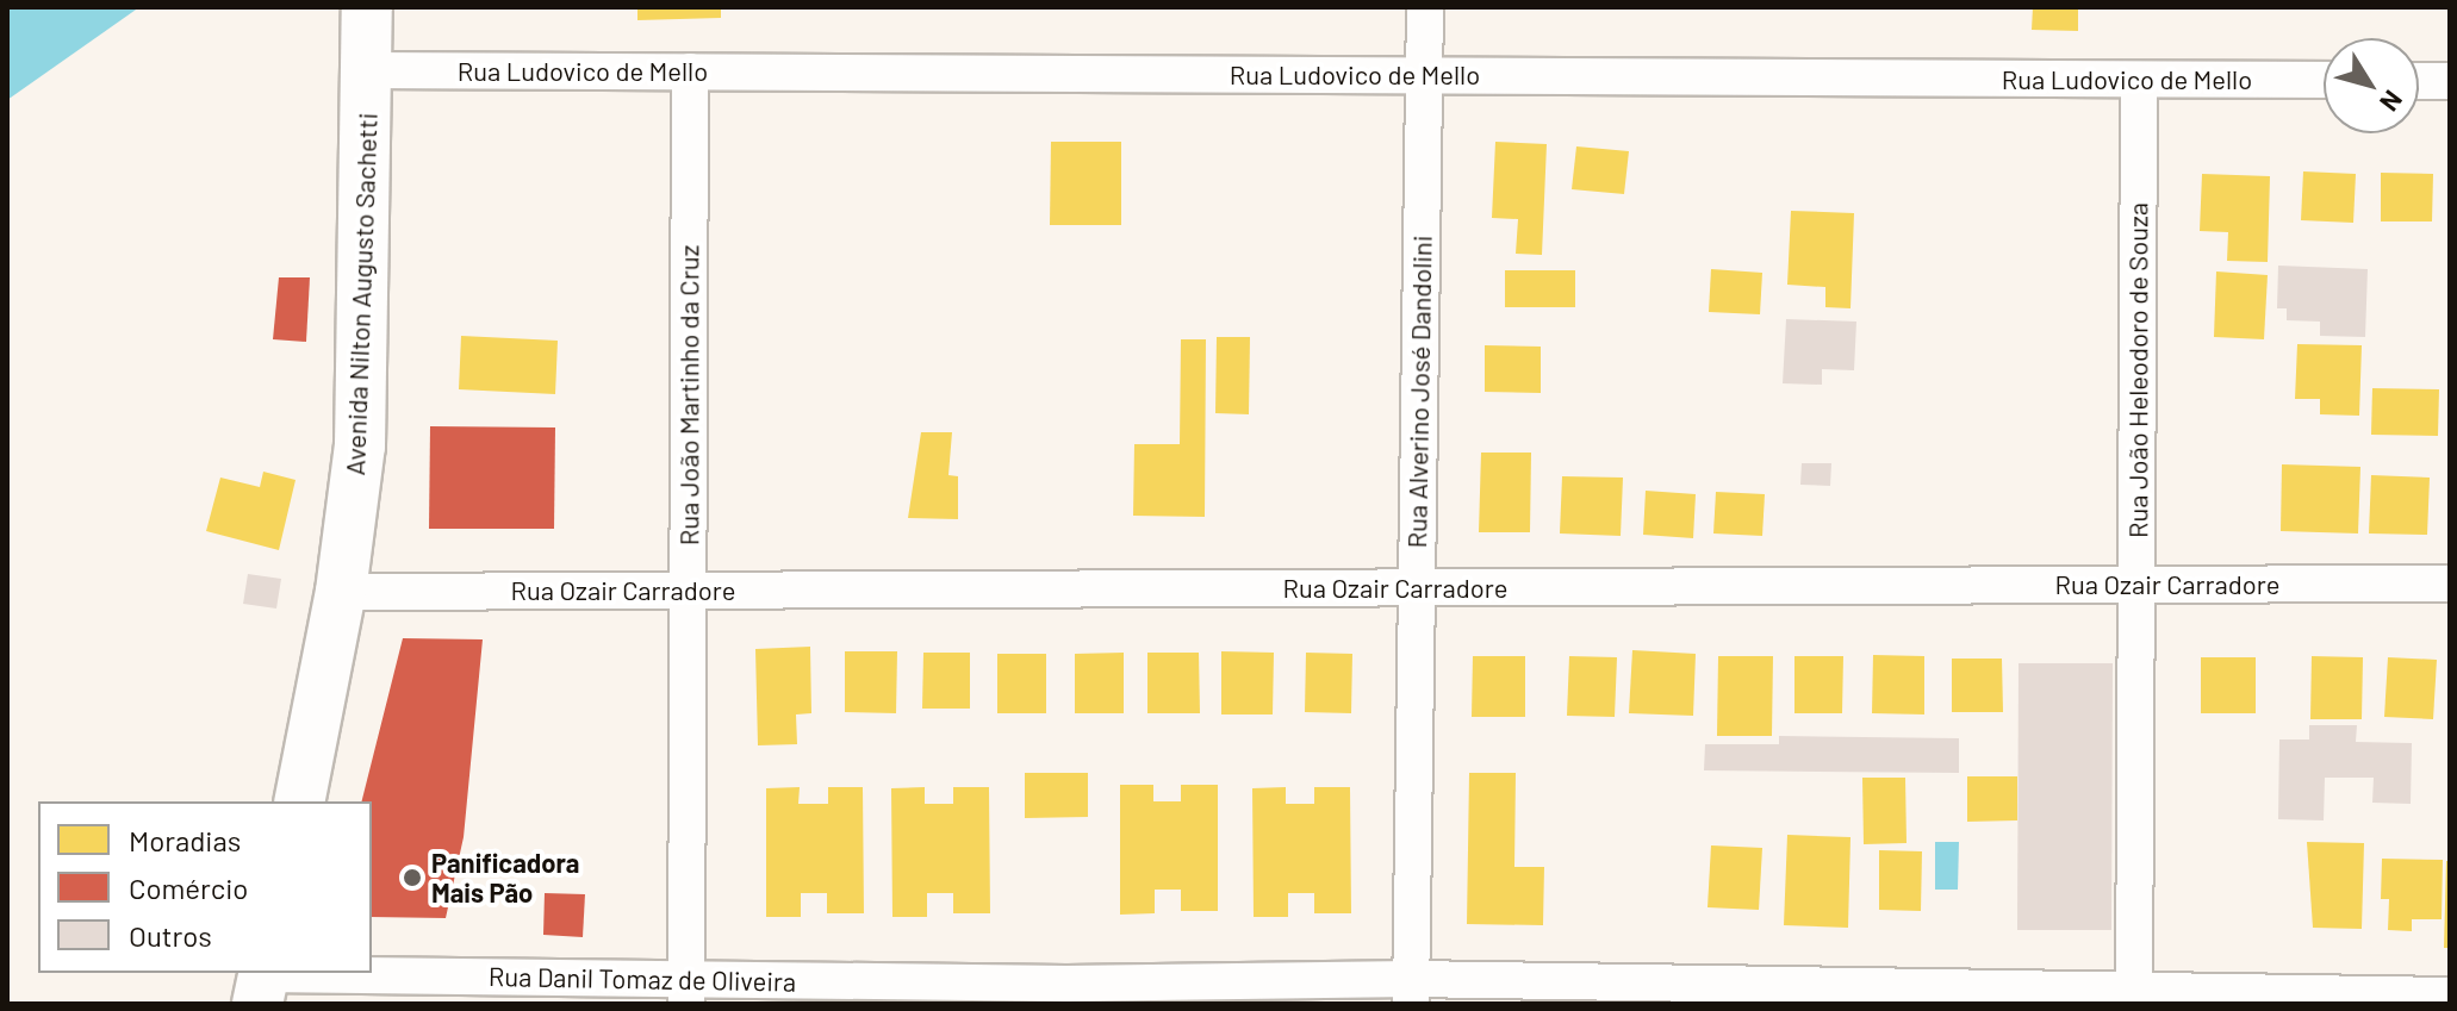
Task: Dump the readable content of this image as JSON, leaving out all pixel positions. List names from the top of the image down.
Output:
{
  "streets": {
    "main road": ["Avenida Nilton Augusto Sachetti"],
    "street": [
      "Rua Ludovico de Mello",
      "Rua João Heleodoro de Souza",
      "Rua Alverino José Dandolini",
      "Rua João Martinho da Cruz",
      "Rua Ozair Carradore",
      "Rua Danil Tomaz de Oliveira"
    ]
  },
  "crossings": [
    ["Rua Ludovico de Mello", "Avenida Nilton Augusto Sachetti"],
    ["Rua Ludovico de Mello", "Rua João Heleodoro de Souza"],
    ["Rua Ludovico de Mello", "Rua Alverino José Dandolini"],
    ["Rua Ludovico de Mello", "Rua João Martinho da Cruz"],
    ["Avenida Nilton Augusto Sachetti", "Rua Ozair Carradore"],
    ["Rua João Heleodoro de Souza", "Rua Ozair Carradore"],
    ["Rua João Heleodoro de Souza", "Rua Danil Tomaz de Oliveira"],
    ["Rua Alverino José Dandolini", "Rua Ozair Carradore"],
    ["Rua Alverino José Dandolini", "Rua Danil Tomaz de Oliveira"],
    ["Rua João Martinho da Cruz", "Rua Ozair Carradore"],
    ["Rua João Martinho da Cruz", "Rua Danil Tomaz de Oliveira"]
  ],
  "places": ["Panificadora Mais Pão"],
  "legend": ["Moradias", "Comércio", "Outros"],
  "north": "bottom right"
}
